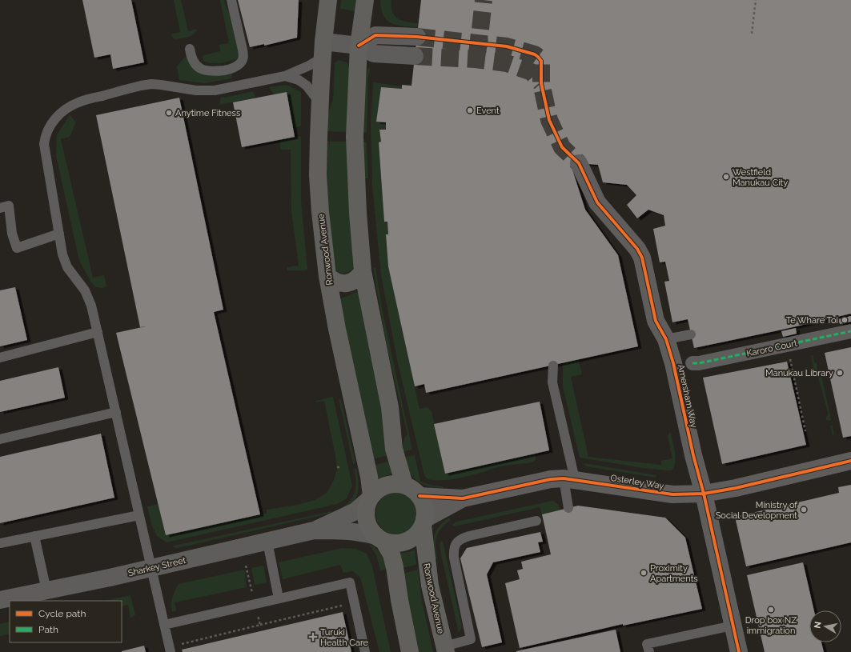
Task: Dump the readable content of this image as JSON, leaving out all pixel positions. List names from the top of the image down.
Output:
{
  "streets": {
    "main road": ["Ronwood Avenue"],
    "street": [
      "Karoro Court",
      "Amersham Way",
      "Osterley Way",
      "Sharkey Street"
    ]
  },
  "crossings": [
    ["Ronwood Avenue", "Osterley Way"],
    ["Ronwood Avenue", "Sharkey Street"],
    ["Amersham Way", "Osterley Way"],
    ["Osterley Way", "Sharkey Street"]
  ],
  "places": {
    "other": [
      "Event",
      "Anytime Fitness",
      "Westfield Manukau City",
      "Te Whare Toi",
      "Manukau Library",
      "Ministry of Social Development",
      "Proximity Apartments",
      "Drop box NZ immigration"
    ],
    "health": ["Turuki Health Care"]
  },
  "legend": ["Cycle path", "Path"],
  "north": "left"
}
